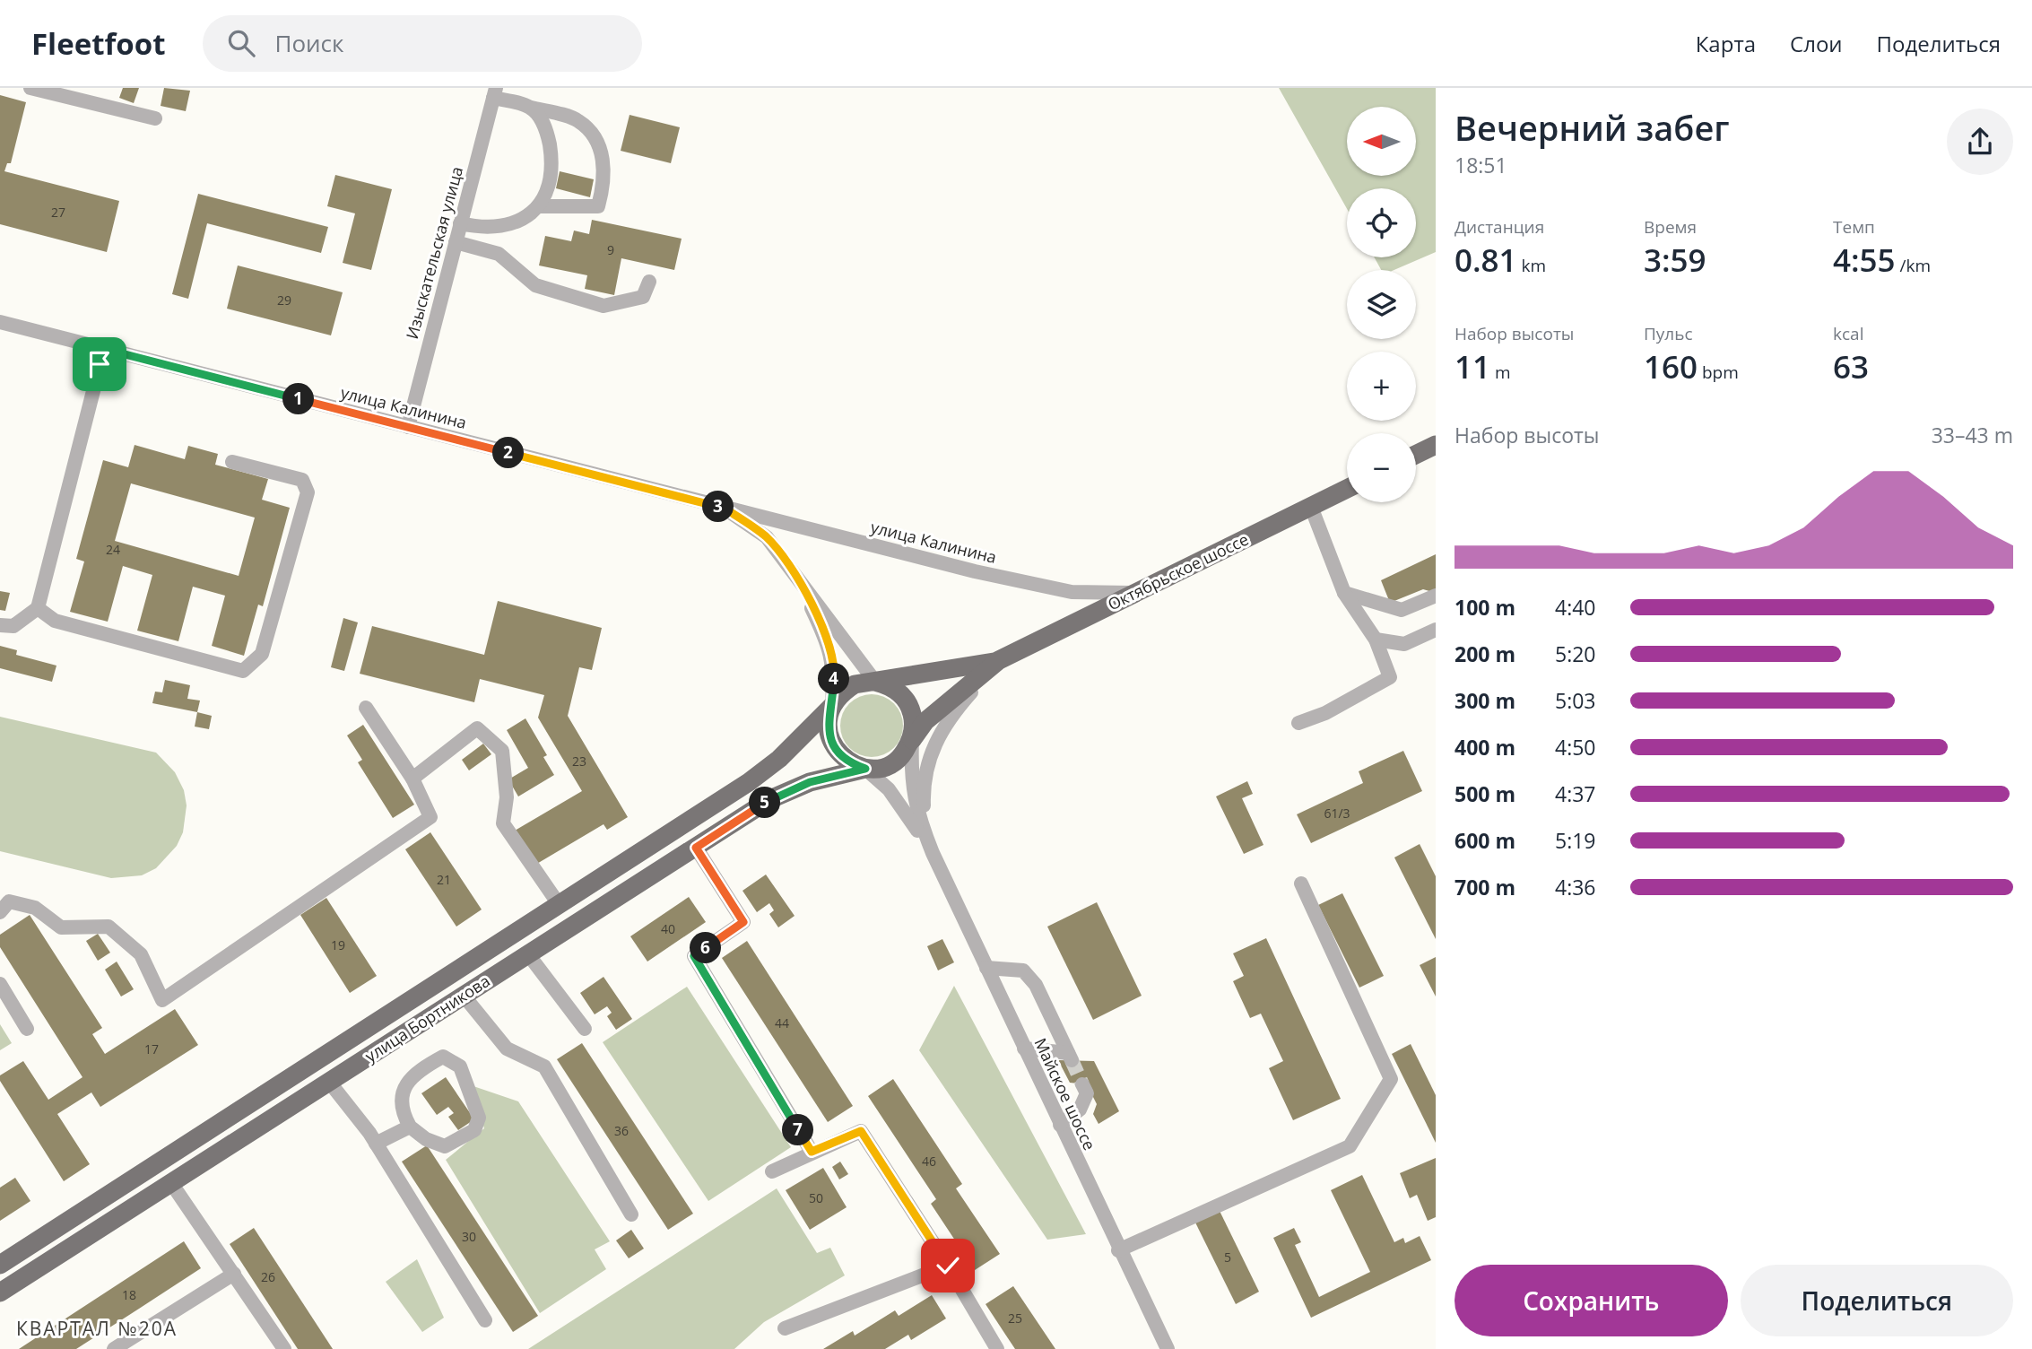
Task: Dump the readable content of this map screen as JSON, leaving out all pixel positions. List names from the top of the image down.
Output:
{
  "streets": {
    "main road": ["Октябрьское шоссе", "улица Бортникова"],
    "street": ["Изыскательская улица", "улица Калинина", "Майское шоссе"]
  },
  "crossings": [
    ["Изыскательская улица", "улица Калинина"],
    ["улица Калинина", "Октябрьское шоссе"],
    ["улица Калинина", "улица Бортникова"],
    ["улица Калинина", "Майское шоссе"],
    ["Октябрьское шоссе", "улица Бортникова"],
    ["Октябрьское шоссе", "Майское шоссе"],
    ["улица Бортникова", "Майское шоссе"]
  ],
  "districts": ["КВАРТАЛ №20А"],
  "house_numbers": [
    "27",
    "9",
    "29",
    "24",
    "23",
    "61/3",
    "21",
    "40",
    "19",
    "44",
    "17",
    "36",
    "46",
    "50",
    "30",
    "5",
    "26",
    "18",
    "25"
  ],
  "north": "left",
  "page": {
    "header": "Fleetfoot",
    "search": "Поиск",
    "nav": ["Карта", "Слои", "Поделиться"],
    "heading": ["Вечерний забег", "18:51"],
    "map_buttons": ["+", "−"],
    "stats": [
      ["Дистанция", "0.81 km"],
      ["Время", "3:59"],
      ["Темп", "4:55 /km"],
      ["Набор высоты", "11 m"],
      ["Пульс", "160 bpm"],
      ["kcal", "63"]
    ],
    "pins": [
      "1",
      "2",
      "3",
      "4",
      "5",
      "6",
      "7"
    ],
    "chart": ["Набор высоты", "33–43 m"],
    "list": [
      {
        "name": "100 m",
        "note": "4:40"
      },
      {
        "name": "200 m",
        "note": "5:20"
      },
      {
        "name": "300 m",
        "note": "5:03"
      },
      {
        "name": "400 m",
        "note": "4:50"
      },
      {
        "name": "500 m",
        "note": "4:37"
      },
      {
        "name": "600 m",
        "note": "5:19"
      },
      {
        "name": "700 m",
        "note": "4:36"
      }
    ],
    "buttons": ["Сохранить", "Поделиться"]
  }
}
